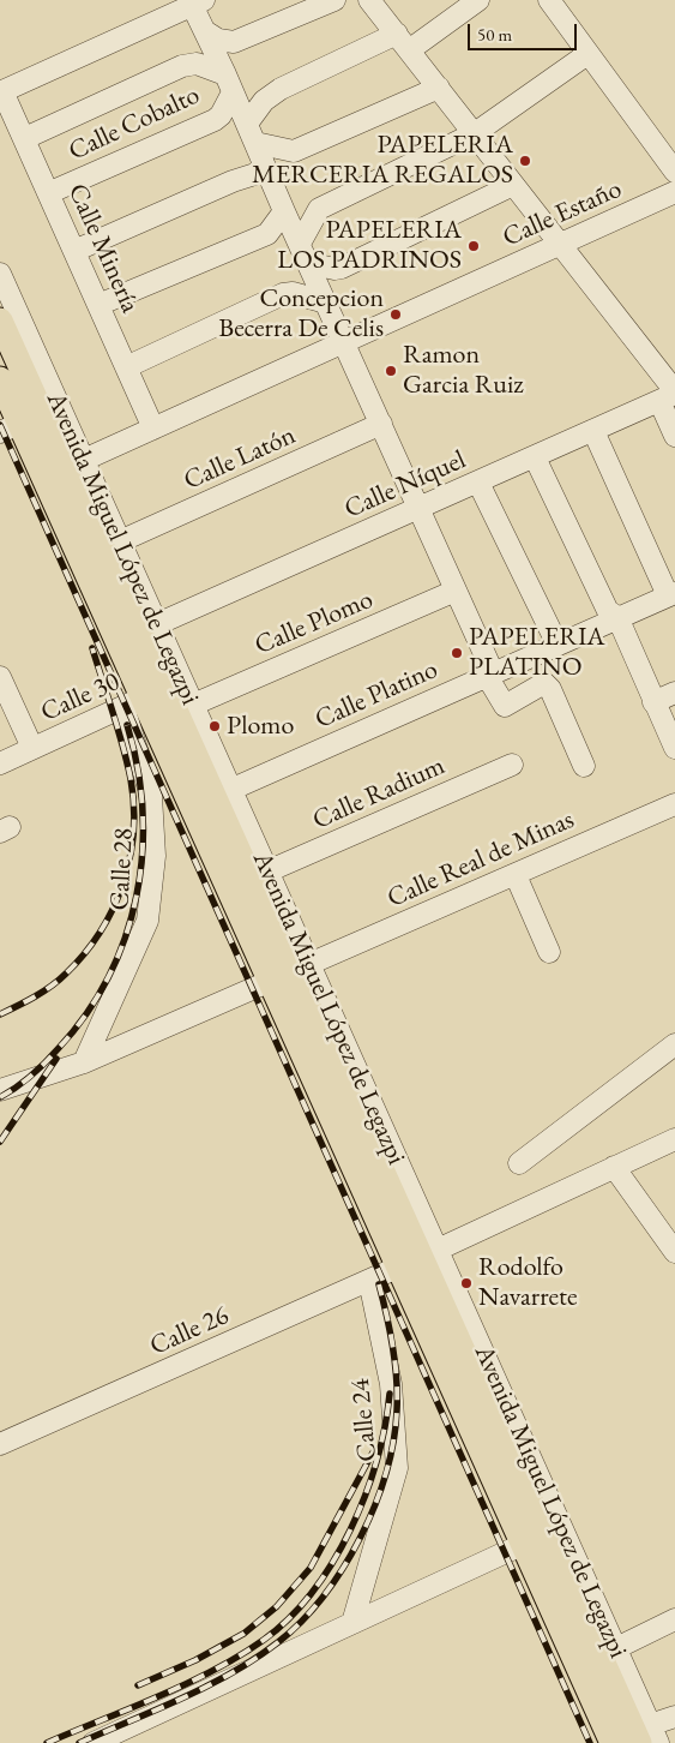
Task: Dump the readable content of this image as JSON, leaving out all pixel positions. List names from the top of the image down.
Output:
{
  "streets": {
    "main road": ["Avenida Miguel López de Legazpi"],
    "street": [
      "Calle Cobalto",
      "Calle Estaño",
      "Calle Minería",
      "Calle Latón",
      "Calle Níquel",
      "Calle Plomo",
      "Calle Platino",
      "Calle 30",
      "Calle Radium",
      "Calle Real de Minas",
      "Calle 28",
      "Calle 26",
      "Calle 24"
    ]
  },
  "crossings": [
    ["Calle Cobalto", "Calle Minería"],
    ["Calle Estaño", "Calle Minería"],
    ["Calle Estaño", "Avenida Miguel López de Legazpi"],
    ["Calle Latón", "Avenida Miguel López de Legazpi"],
    ["Calle Níquel", "Avenida Miguel López de Legazpi"],
    ["Avenida Miguel López de Legazpi", "Calle Plomo"],
    ["Avenida Miguel López de Legazpi", "Calle Platino"],
    ["Avenida Miguel López de Legazpi", "Calle 30"],
    ["Avenida Miguel López de Legazpi", "Calle Radium"],
    ["Avenida Miguel López de Legazpi", "Calle Real de Minas"],
    ["Avenida Miguel López de Legazpi", "Calle 28"],
    ["Avenida Miguel López de Legazpi", "Calle 26"],
    ["Calle 30", "Calle 28"],
    ["Calle 26", "Calle 24"]
  ],
  "places": [
    "PAPELERIA MERCERIA REGALOS",
    "PAPELERIA LOS PADRINOS",
    "Concepcion Becerra De Celis",
    "Ramon Garcia Ruiz",
    "PAPELERIA PLATINO",
    "Plomo",
    "Rodolfo Navarrete"
  ],
  "scale_bar": "50 m"
}
